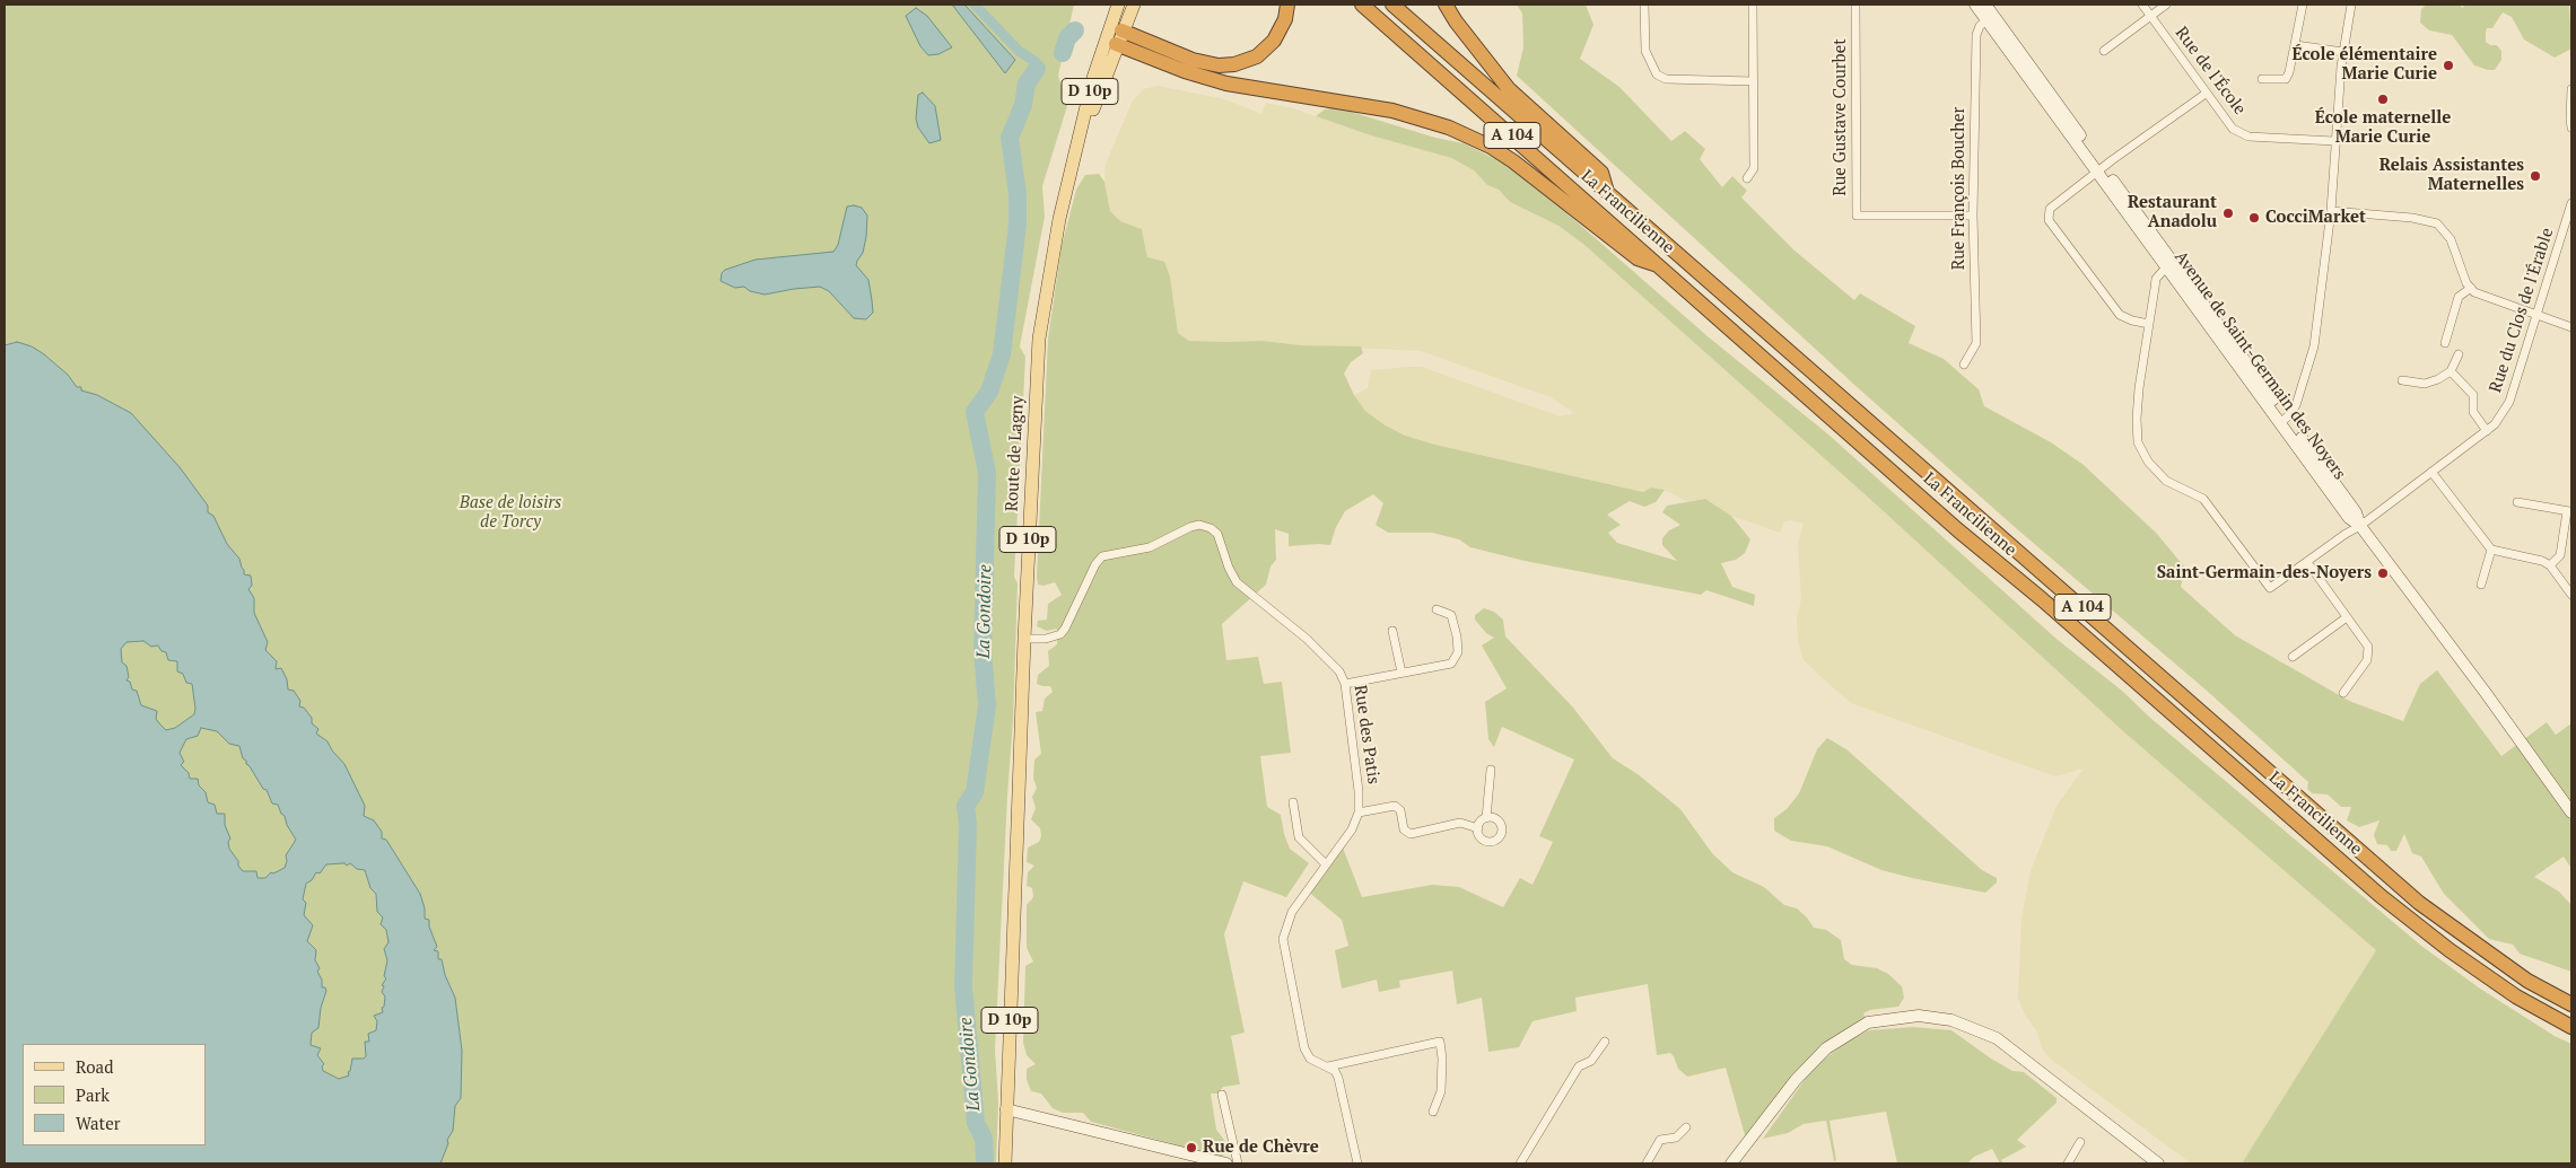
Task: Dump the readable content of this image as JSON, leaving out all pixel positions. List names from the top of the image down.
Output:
{
  "streets": {
    "highway": ["A 104", "La Francilienne"],
    "main road": ["D 10p", "Avenue de Saint-Germain des Noyers", "Route de Lagny"],
    "street": [
      "Rue de l'École",
      "Rue Gustave Courbet",
      "Rue François Boucher",
      "Rue du Clos de l'Érable",
      "Rue des Patis"
    ]
  },
  "crossings": [
    ["D 10p", "Route de Lagny"],
    ["Rue Gustave Courbet", "Rue François Boucher"],
    ["Rue François Boucher", "Avenue de Saint-Germain des Noyers"],
    ["Rue du Clos de l'Érable", "Avenue de Saint-Germain des Noyers"],
    ["Route de Lagny", "Rue des Patis"]
  ],
  "water": ["La Gondoire"],
  "parks": ["Base de loisirs de Torcy"],
  "places": [
    "École élémentaire Marie Curie",
    "École maternelle Marie Curie",
    "Relais Assistantes Maternelles",
    "Restaurant Anadolu",
    "CocciMarket",
    "Saint-Germain-des-Noyers",
    "Rue de Chèvre"
  ],
  "legend": ["Road", "Park", "Water"]
}
